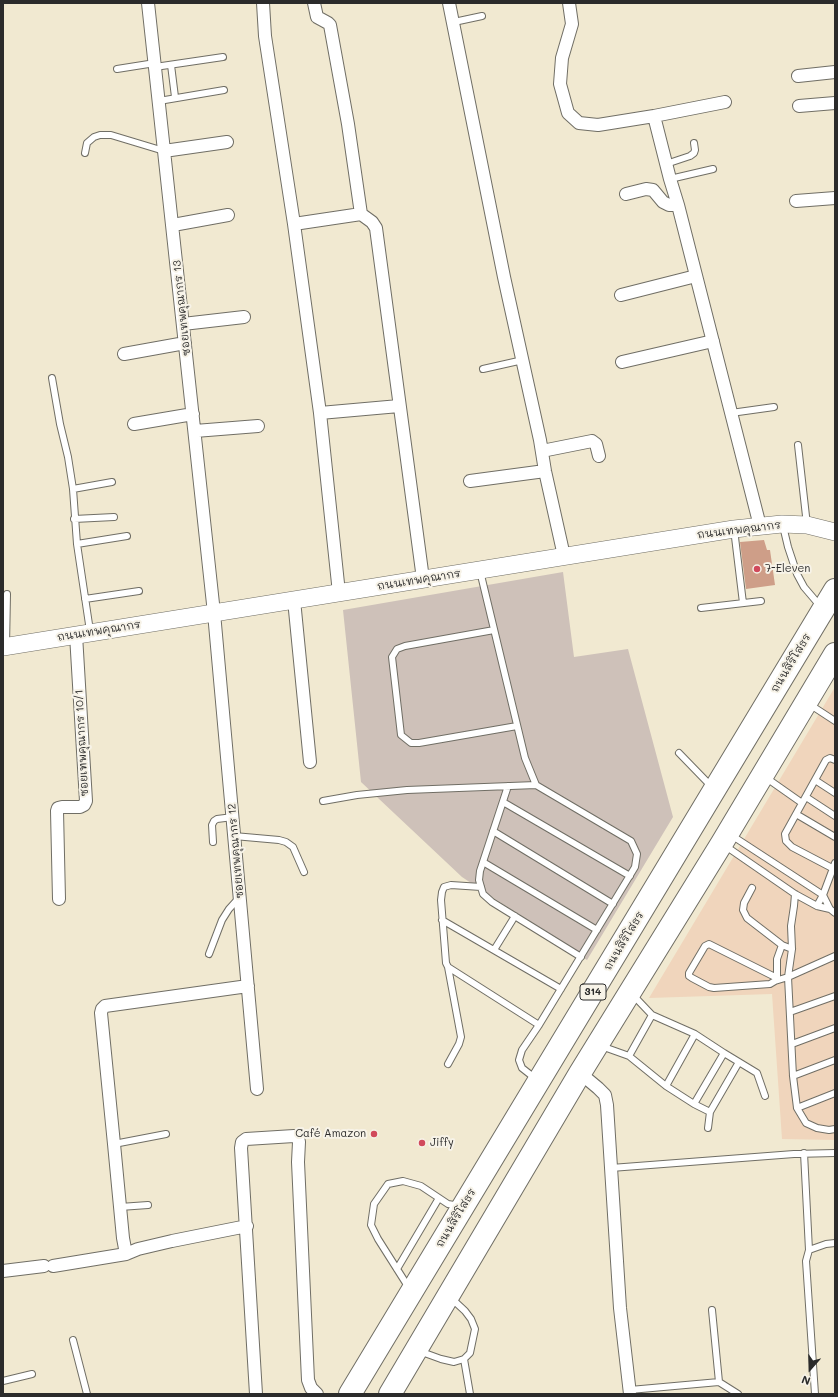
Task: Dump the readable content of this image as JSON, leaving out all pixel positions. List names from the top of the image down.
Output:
{
  "streets": {
    "highway": ["ถนนสิริโสธร", "314"],
    "main road": ["ถนนเทพคุณากร"],
    "street": ["ซอยเทพคุณากร 13", "ซอยเทพคุณากร 10/1", "ซอยเทพคุณากร 12"]
  },
  "crossings": [
    ["ซอยเทพคุณากร 13", "ถนนเทพคุณากร"],
    ["ซอยเทพคุณากร 13", "ซอยเทพคุณากร 12"],
    ["ถนนเทพคุณากร", "ซอยเทพคุณากร 10/1"],
    ["ถนนเทพคุณากร", "ซอยเทพคุณากร 12"]
  ],
  "places": ["7-Eleven", "Café Amazon", "Jiffy"],
  "north": "bottom"
}
